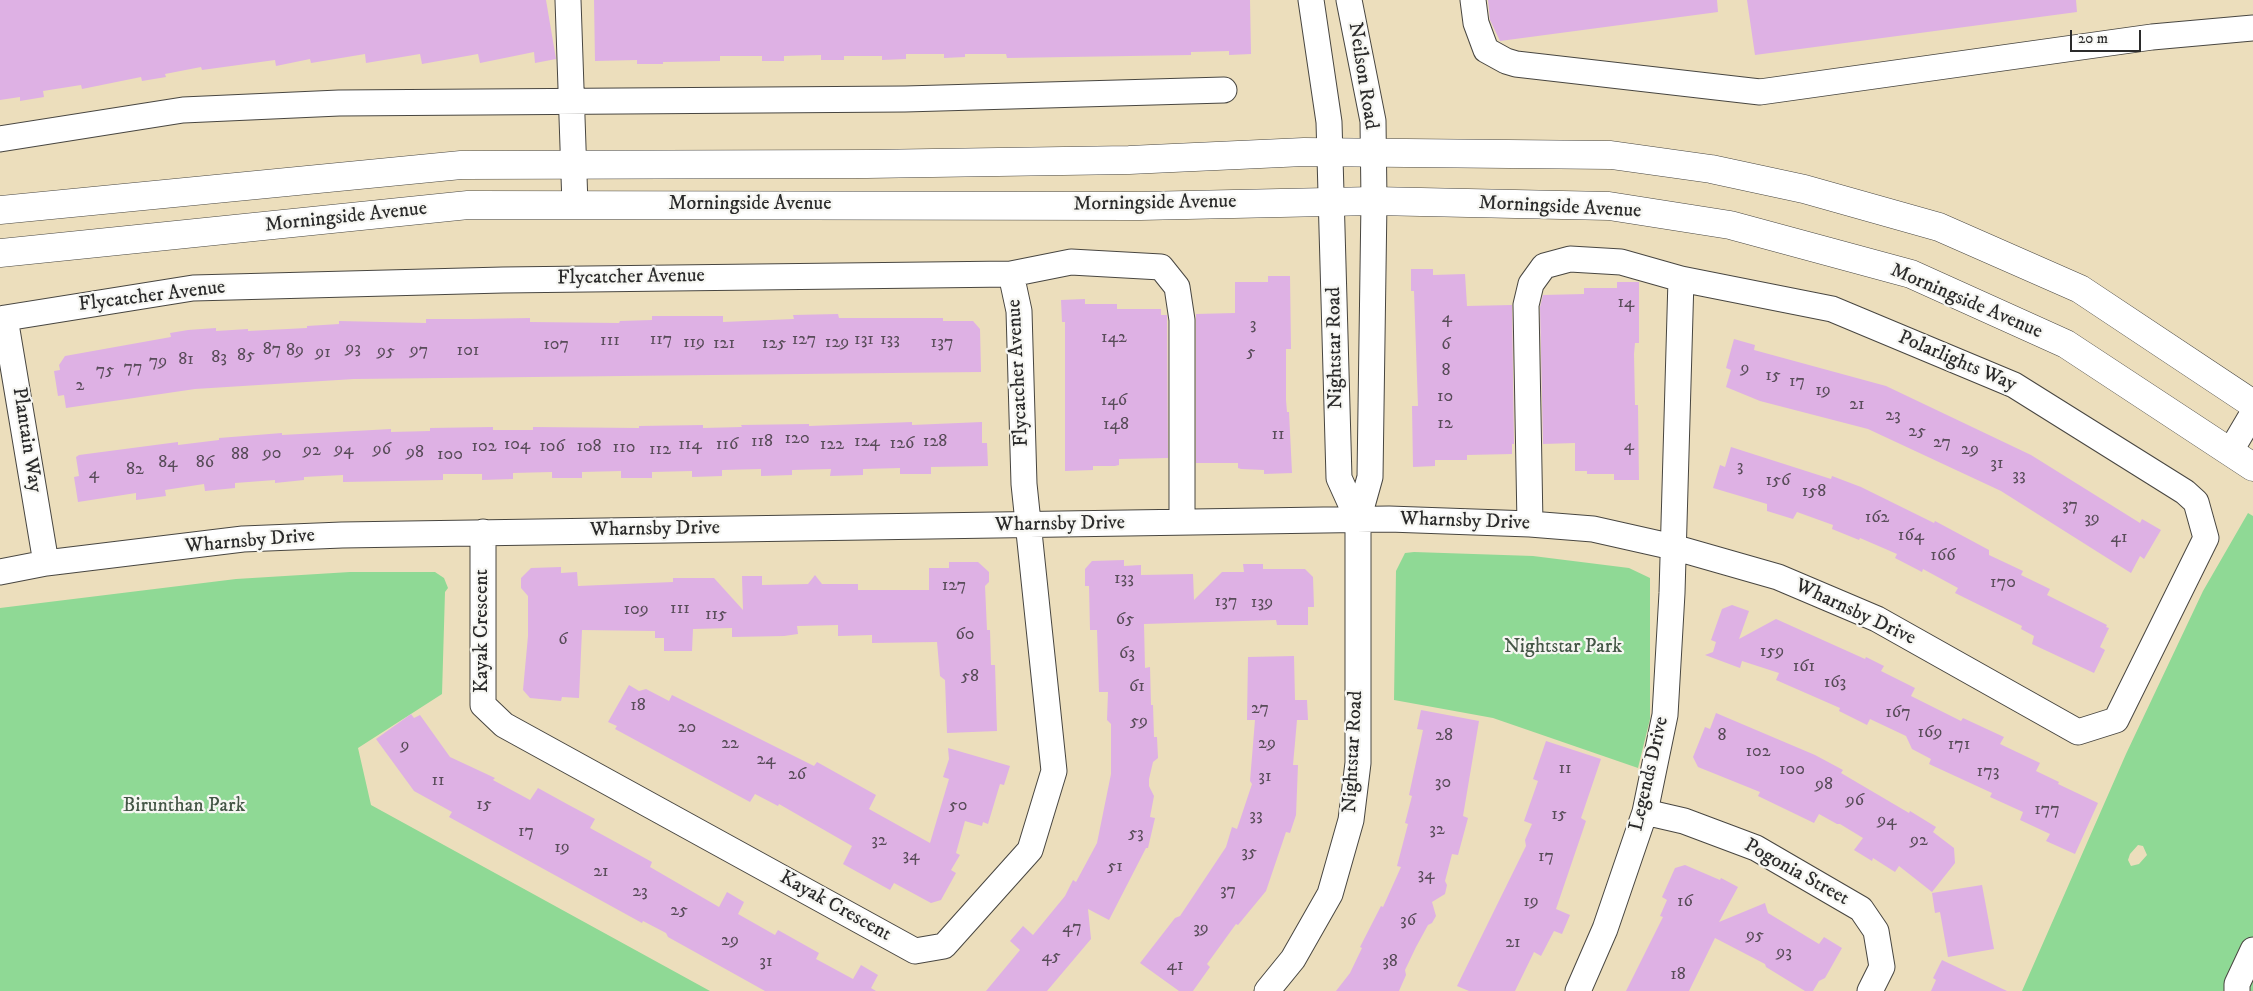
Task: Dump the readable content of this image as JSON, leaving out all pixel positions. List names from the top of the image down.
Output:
{
  "streets": {
    "main road": ["Morningside Avenue"],
    "street": [
      "Neilson Road",
      "Flycatcher Avenue",
      "Nightstar Road",
      "Polarlights Way",
      "Plantain Way",
      "Wharnsby Drive",
      "Kayak Crescent",
      "Legends Drive",
      "Pogonia Street"
    ]
  },
  "crossings": [
    ["Neilson Road", "Morningside Avenue"],
    ["Neilson Road", "Nightstar Road"],
    ["Morningside Avenue", "Nightstar Road"],
    ["Flycatcher Avenue", "Plantain Way"],
    ["Flycatcher Avenue", "Wharnsby Drive"],
    ["Flycatcher Avenue", "Kayak Crescent"],
    ["Nightstar Road", "Wharnsby Drive"],
    ["Polarlights Way", "Wharnsby Drive"],
    ["Plantain Way", "Wharnsby Drive"],
    ["Wharnsby Drive", "Kayak Crescent"],
    ["Wharnsby Drive", "Legends Drive"],
    ["Legends Drive", "Pogonia Street"]
  ],
  "parks": ["Nightstar Park", "Birunthan Park"],
  "house_numbers": [
    "14",
    "4",
    "3",
    "142",
    "117",
    "127",
    "131",
    "133",
    "111",
    "119",
    "129",
    "137",
    "121",
    "125",
    "107",
    "6",
    "93",
    "87",
    "89",
    "97",
    "101",
    "95",
    "91",
    "5",
    "85",
    "83",
    "81",
    "79",
    "77",
    "9",
    "75",
    "8",
    "15",
    "17",
    "2",
    "19",
    "10",
    "146",
    "21",
    "23",
    "12",
    "148",
    "25",
    "11",
    "120",
    "118",
    "124",
    "128",
    "27",
    "126",
    "104",
    "114",
    "116",
    "122",
    "4",
    "102",
    "106",
    "108",
    "110",
    "94",
    "96",
    "112",
    "29",
    "92",
    "98",
    "90",
    "88",
    "100",
    "84",
    "86",
    "31",
    "3",
    "82",
    "4",
    "33",
    "156",
    "158",
    "37",
    "162",
    "39",
    "164",
    "41",
    "166",
    "133",
    "170",
    "127",
    "137",
    "139",
    "111",
    "109",
    "115",
    "65",
    "60",
    "6",
    "159",
    "63",
    "161",
    "58",
    "163",
    "61",
    "18",
    "27",
    "167",
    "59",
    "20",
    "169",
    "28",
    "8",
    "22",
    "29",
    "171",
    "9",
    "102",
    "24",
    "11",
    "100",
    "173",
    "26",
    "31",
    "11",
    "30",
    "98",
    "96",
    "15",
    "50",
    "177",
    "15",
    "33",
    "94",
    "32",
    "17",
    "53",
    "32",
    "92",
    "19",
    "35",
    "34",
    "17",
    "51",
    "21",
    "34",
    "37",
    "23",
    "19",
    "16",
    "25",
    "36",
    "47",
    "39",
    "95",
    "29",
    "21",
    "93",
    "45",
    "31",
    "38",
    "41",
    "18"
  ],
  "scale_bar": "20 m"
}
